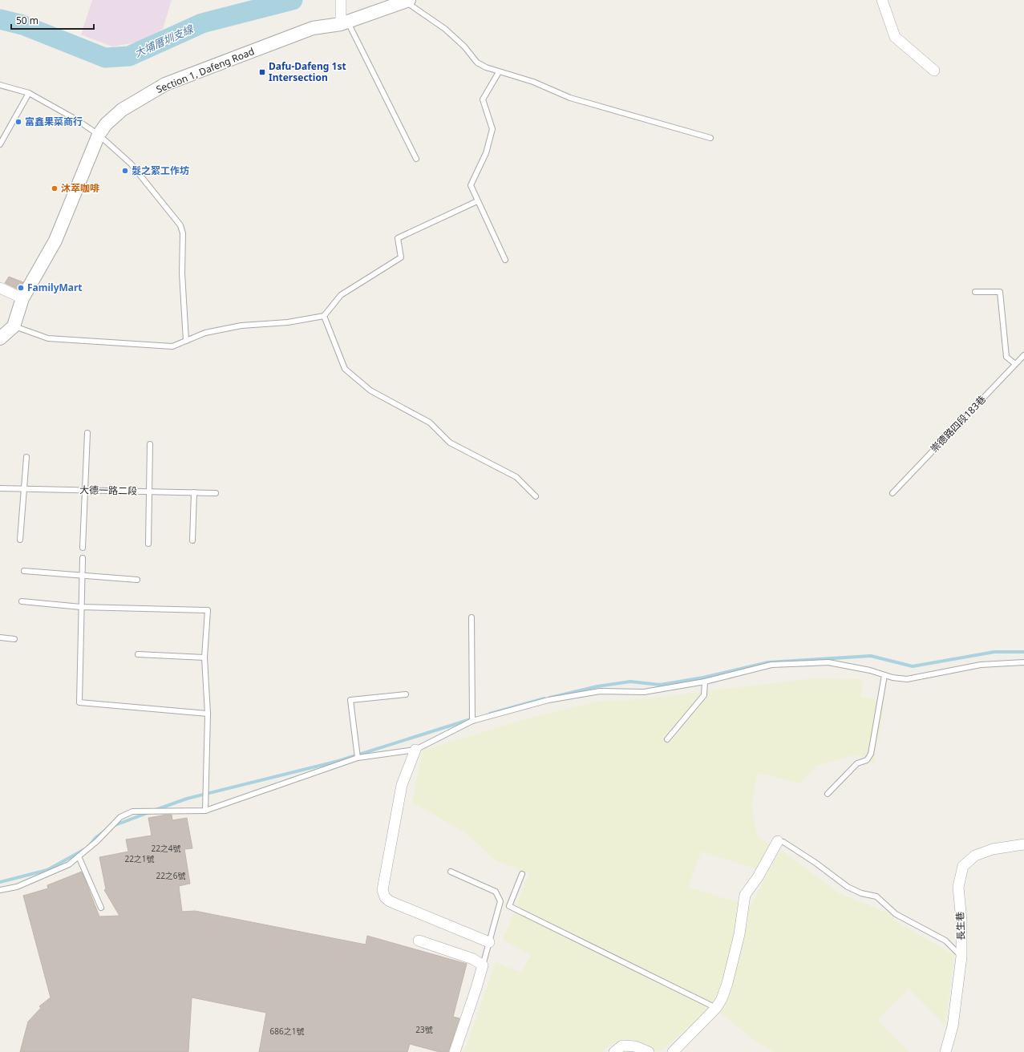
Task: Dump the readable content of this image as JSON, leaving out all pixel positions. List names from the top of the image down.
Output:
{
  "streets": {
    "street": ["Section 1, Dafeng Road", "長生巷"],
    "lane": ["崇德路四段183巷", "大德一路二段"]
  },
  "water": ["大埔厝圳支線"],
  "places": {
    "transit": ["Dafu-Dafeng 1st Intersection"],
    "other": [
      "富鑫果菜商行",
      "髮之絮工作坊",
      "沐萃咖啡",
      "FamilyMart"
    ]
  },
  "house_numbers": [
    "22之4號",
    "22之1號",
    "22之6號",
    "23號",
    "686之1號"
  ],
  "scale_bar": "50 m"
}
